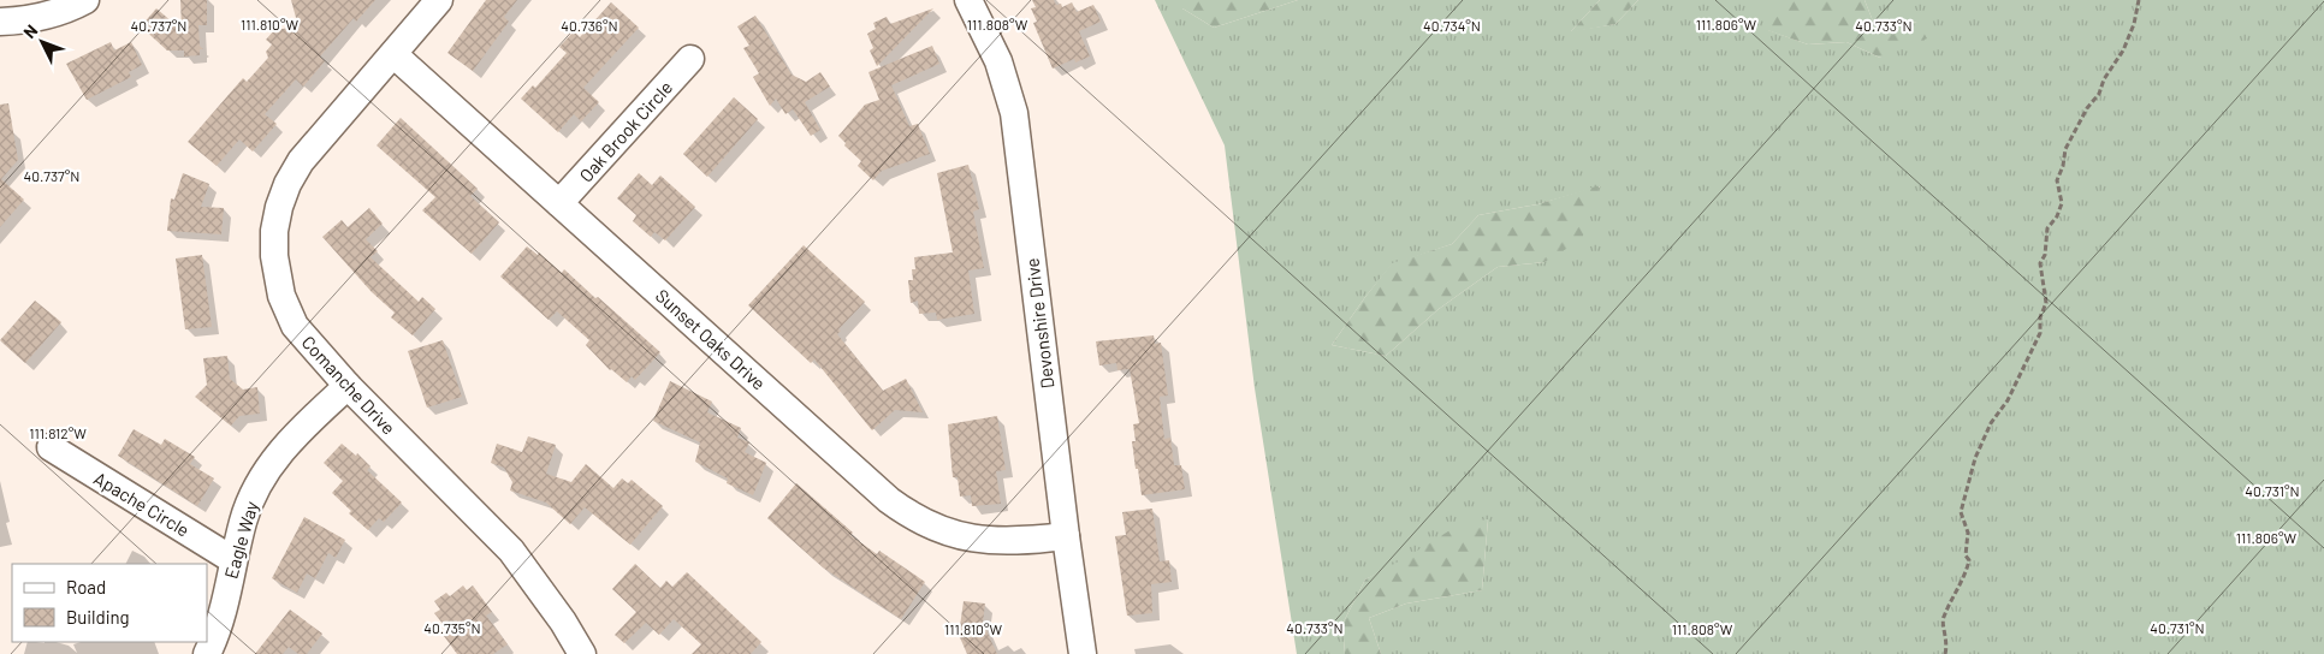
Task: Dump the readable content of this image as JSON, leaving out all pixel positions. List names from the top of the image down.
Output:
{
  "streets": {
    "street": [
      "Oak Brook Circle",
      "Devonshire Drive",
      "Sunset Oaks Drive",
      "Comanche Drive",
      "Apache Circle",
      "Eagle Way"
    ]
  },
  "crossings": [
    ["Oak Brook Circle", "Sunset Oaks Drive"],
    ["Devonshire Drive", "Sunset Oaks Drive"],
    ["Sunset Oaks Drive", "Comanche Drive"],
    ["Comanche Drive", "Eagle Way"],
    ["Apache Circle", "Eagle Way"]
  ],
  "legend": ["Road", "Building"],
  "north": "top left",
  "coordinates": [
    "111.810°W",
    "111.808°W",
    "111.806°W",
    "40.737°N",
    "40.736°N",
    "40.734°N",
    "40.733°N",
    "111.812°W",
    "40.731°N",
    "40.735°N"
  ]
}
